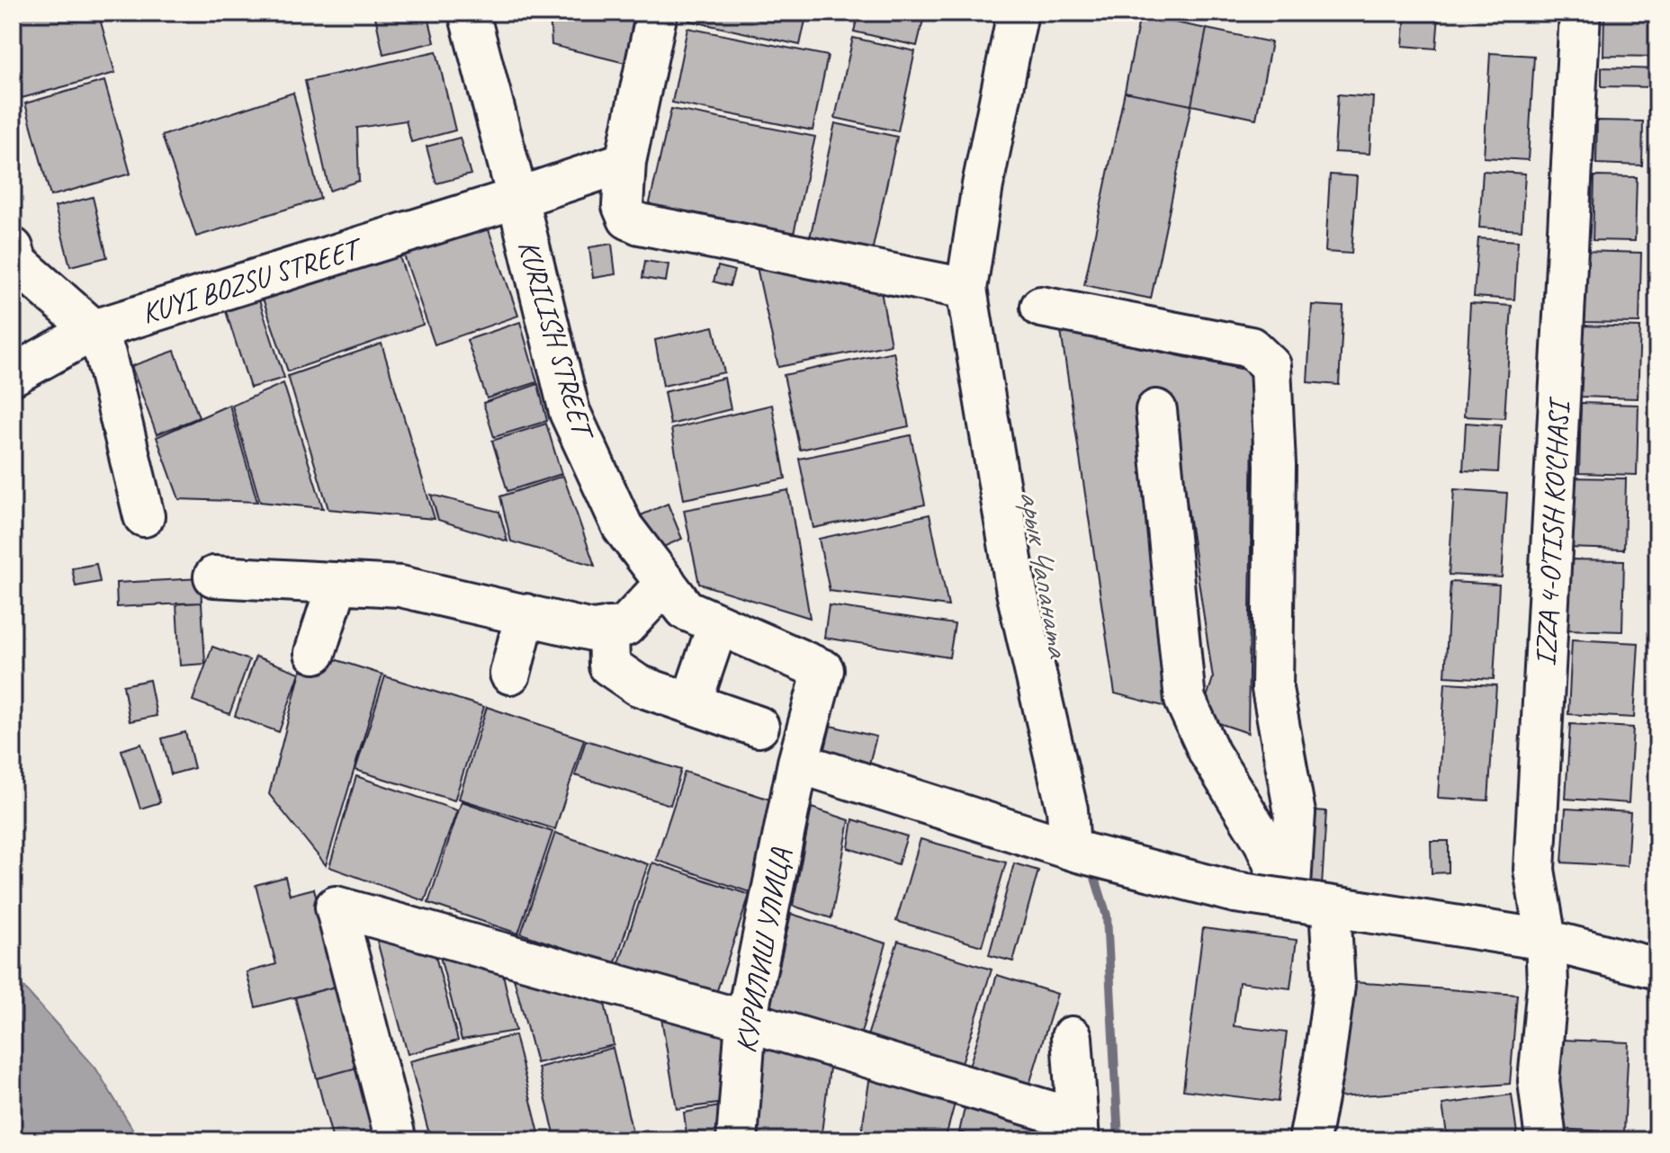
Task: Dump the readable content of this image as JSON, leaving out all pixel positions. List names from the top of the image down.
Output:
{
  "streets": {
    "street": [
      "KUYI BOZSU STREET",
      "KURILISH STREET",
      "IZZA 4-O'TISH KO'CHASI",
      "КУРИЛИШ УЛИЦА"
    ]
  },
  "crossings": [
    ["KUYI BOZSU STREET", "KURILISH STREET"],
    ["KURILISH STREET", "КУРИЛИШ УЛИЦА"]
  ],
  "water": ["арык Чапаната"]
}
